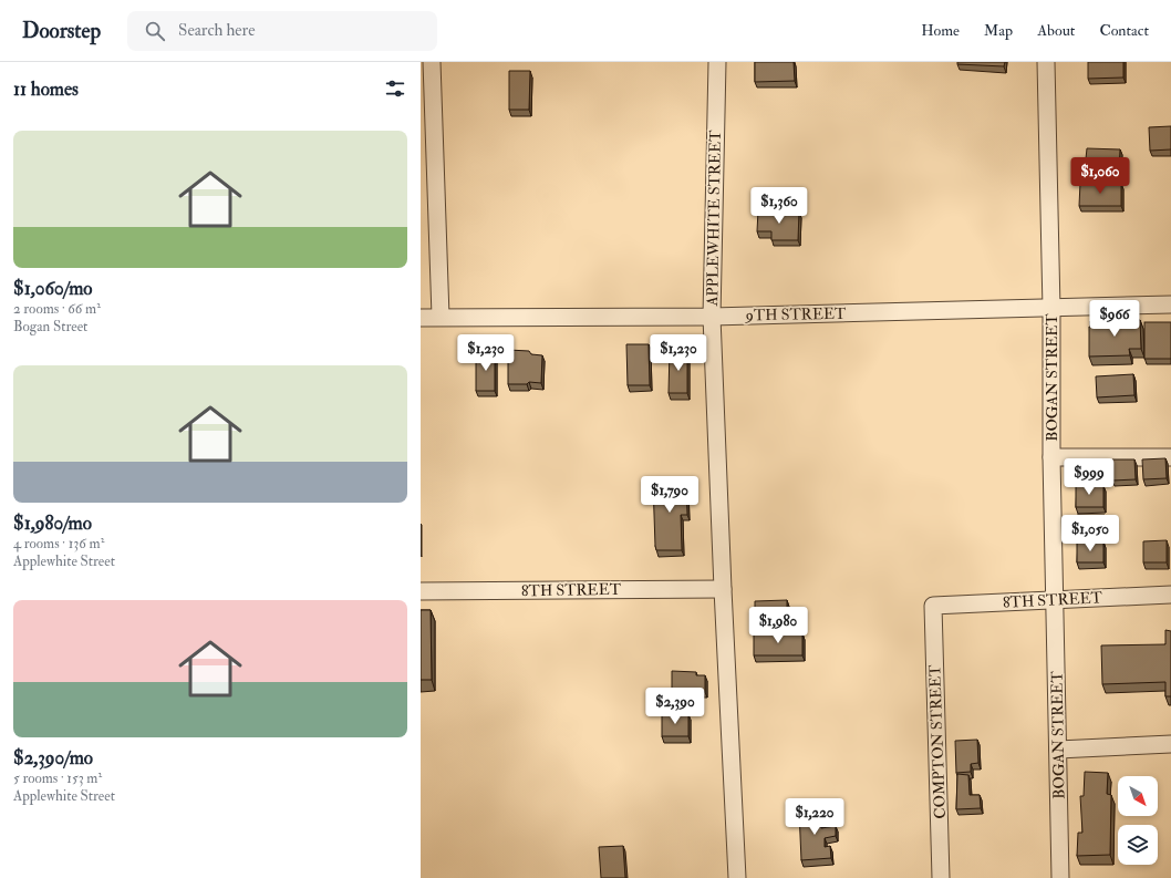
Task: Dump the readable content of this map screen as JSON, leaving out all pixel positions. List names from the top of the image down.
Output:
{
  "streets": {
    "street": [
      "APPLEWHITE STREET",
      "9TH STREET",
      "BOGAN STREET",
      "8TH STREET",
      "COMPTON STREET"
    ]
  },
  "crossings": [
    ["APPLEWHITE STREET", "9TH STREET"],
    ["APPLEWHITE STREET", "8TH STREET"],
    ["9TH STREET", "BOGAN STREET"],
    ["BOGAN STREET", "8TH STREET"],
    ["8TH STREET", "COMPTON STREET"]
  ],
  "north": "bottom right",
  "page": {
    "header": "Doorstep",
    "search": "Search here",
    "nav": [
      "Home",
      "Map",
      "About",
      "Contact"
    ],
    "heading": "11 homes",
    "list": [
      {
        "name": "$1,060/mo",
        "note": "2 rooms · 66 m² · Bogan Street"
      },
      {
        "name": "$1,980/mo",
        "note": "4 rooms · 136 m² · Applewhite Street"
      },
      {
        "name": "$2,390/mo",
        "note": "5 rooms · 153 m² · Applewhite Street"
      }
    ],
    "price": [
      "$1,060",
      "$1,360",
      "$966",
      "$1,230",
      "$1,230",
      "$999",
      "$1,790",
      "$1,050",
      "$1,980",
      "$2,390",
      "$1,220"
    ]
  }
}
